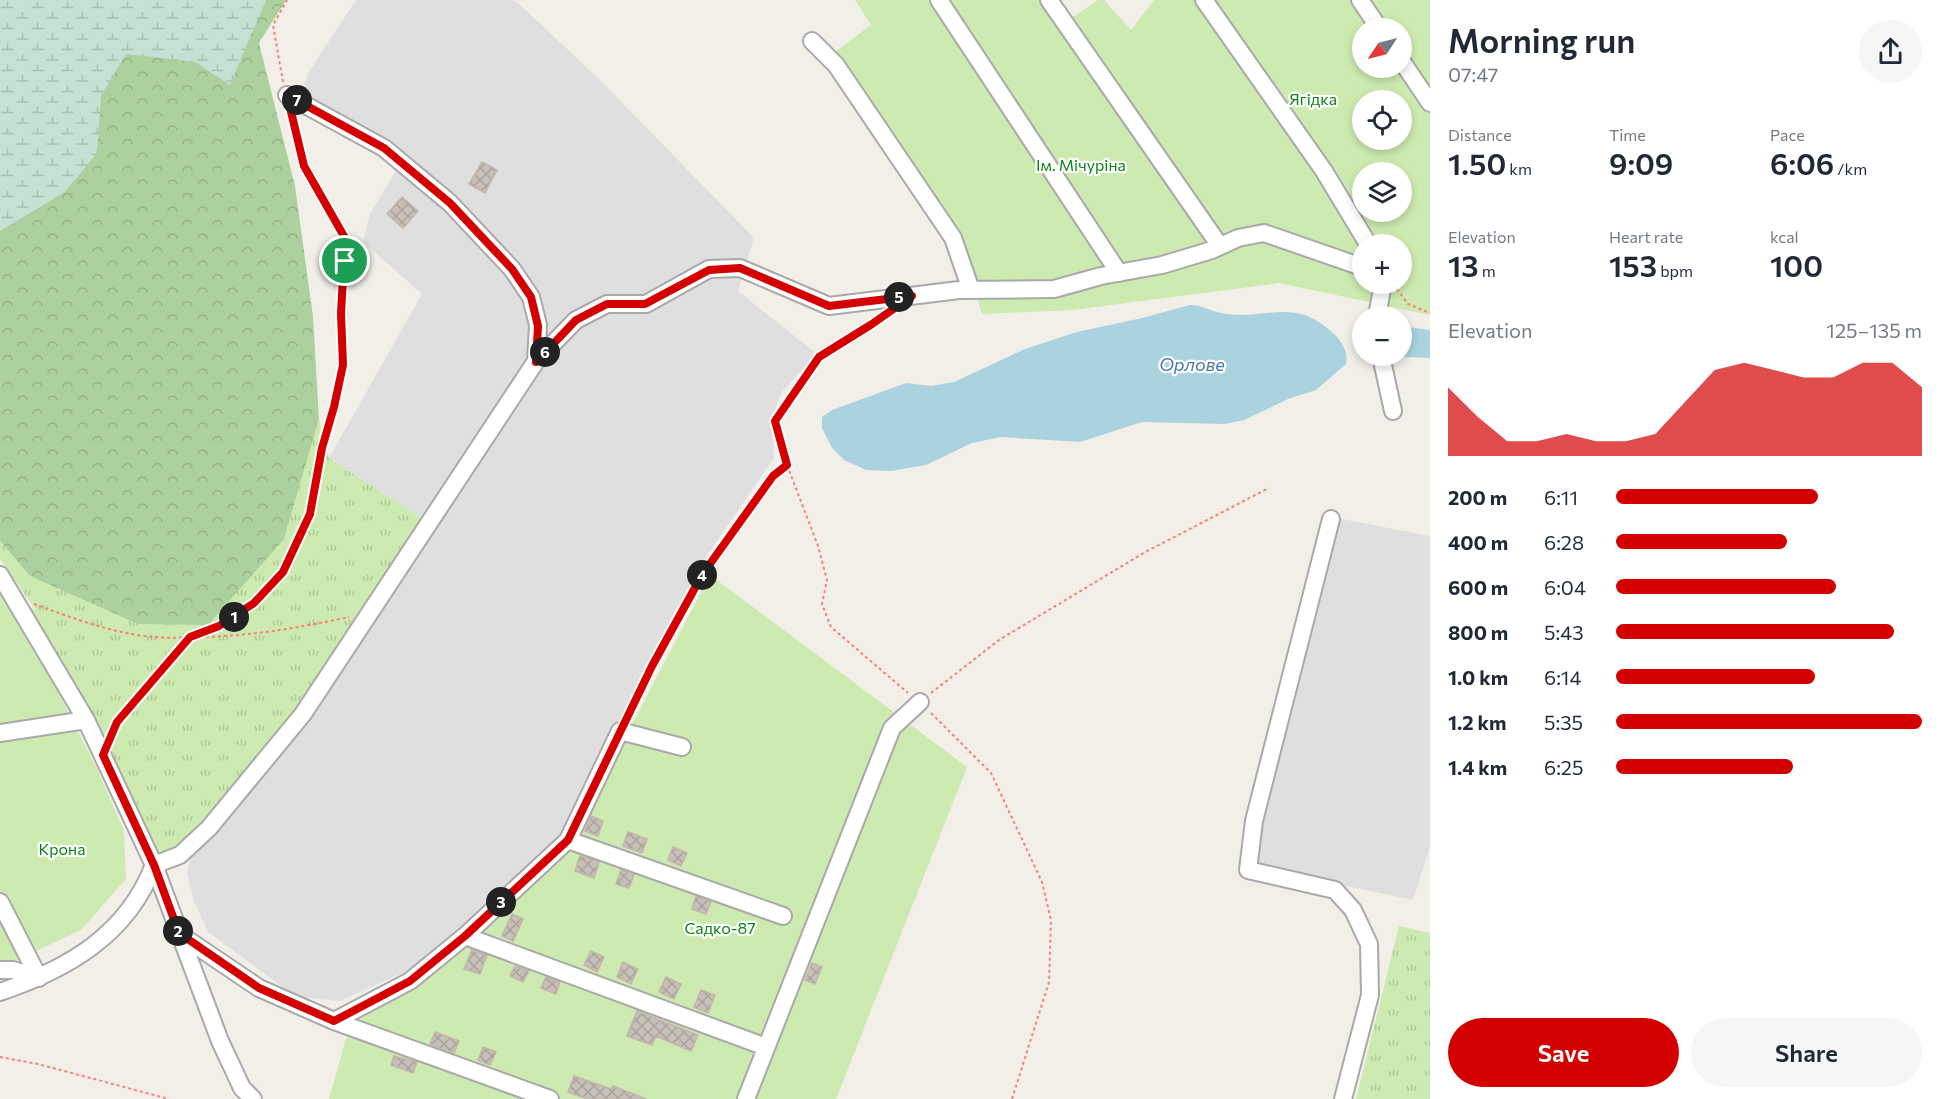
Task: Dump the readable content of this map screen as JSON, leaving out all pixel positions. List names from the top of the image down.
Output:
{
  "water": ["Орлове"],
  "parks": [
    "Ягідка",
    "Ім. Мічуріна",
    "Крона",
    "Садко-87"
  ],
  "north": "bottom left",
  "page": {
    "heading": ["Morning run", "07:47"],
    "map_buttons": ["+", "−"],
    "pins": [
      "7",
      "5",
      "6",
      "4",
      "1",
      "3",
      "2"
    ],
    "stats": [
      ["Distance", "1.50 km"],
      ["Time", "9:09"],
      ["Pace", "6:06 /km"],
      ["Elevation", "13 m"],
      ["Heart rate", "153 bpm"],
      ["kcal", "100"]
    ],
    "chart": ["Elevation", "125–135 m"],
    "list": [
      {
        "name": "200 m",
        "note": "6:11"
      },
      {
        "name": "400 m",
        "note": "6:28"
      },
      {
        "name": "600 m",
        "note": "6:04"
      },
      {
        "name": "800 m",
        "note": "5:43"
      },
      {
        "name": "1.0 km",
        "note": "6:14"
      },
      {
        "name": "1.2 km",
        "note": "5:35"
      },
      {
        "name": "1.4 km",
        "note": "6:25"
      }
    ],
    "buttons": ["Save", "Share"]
  }
}
